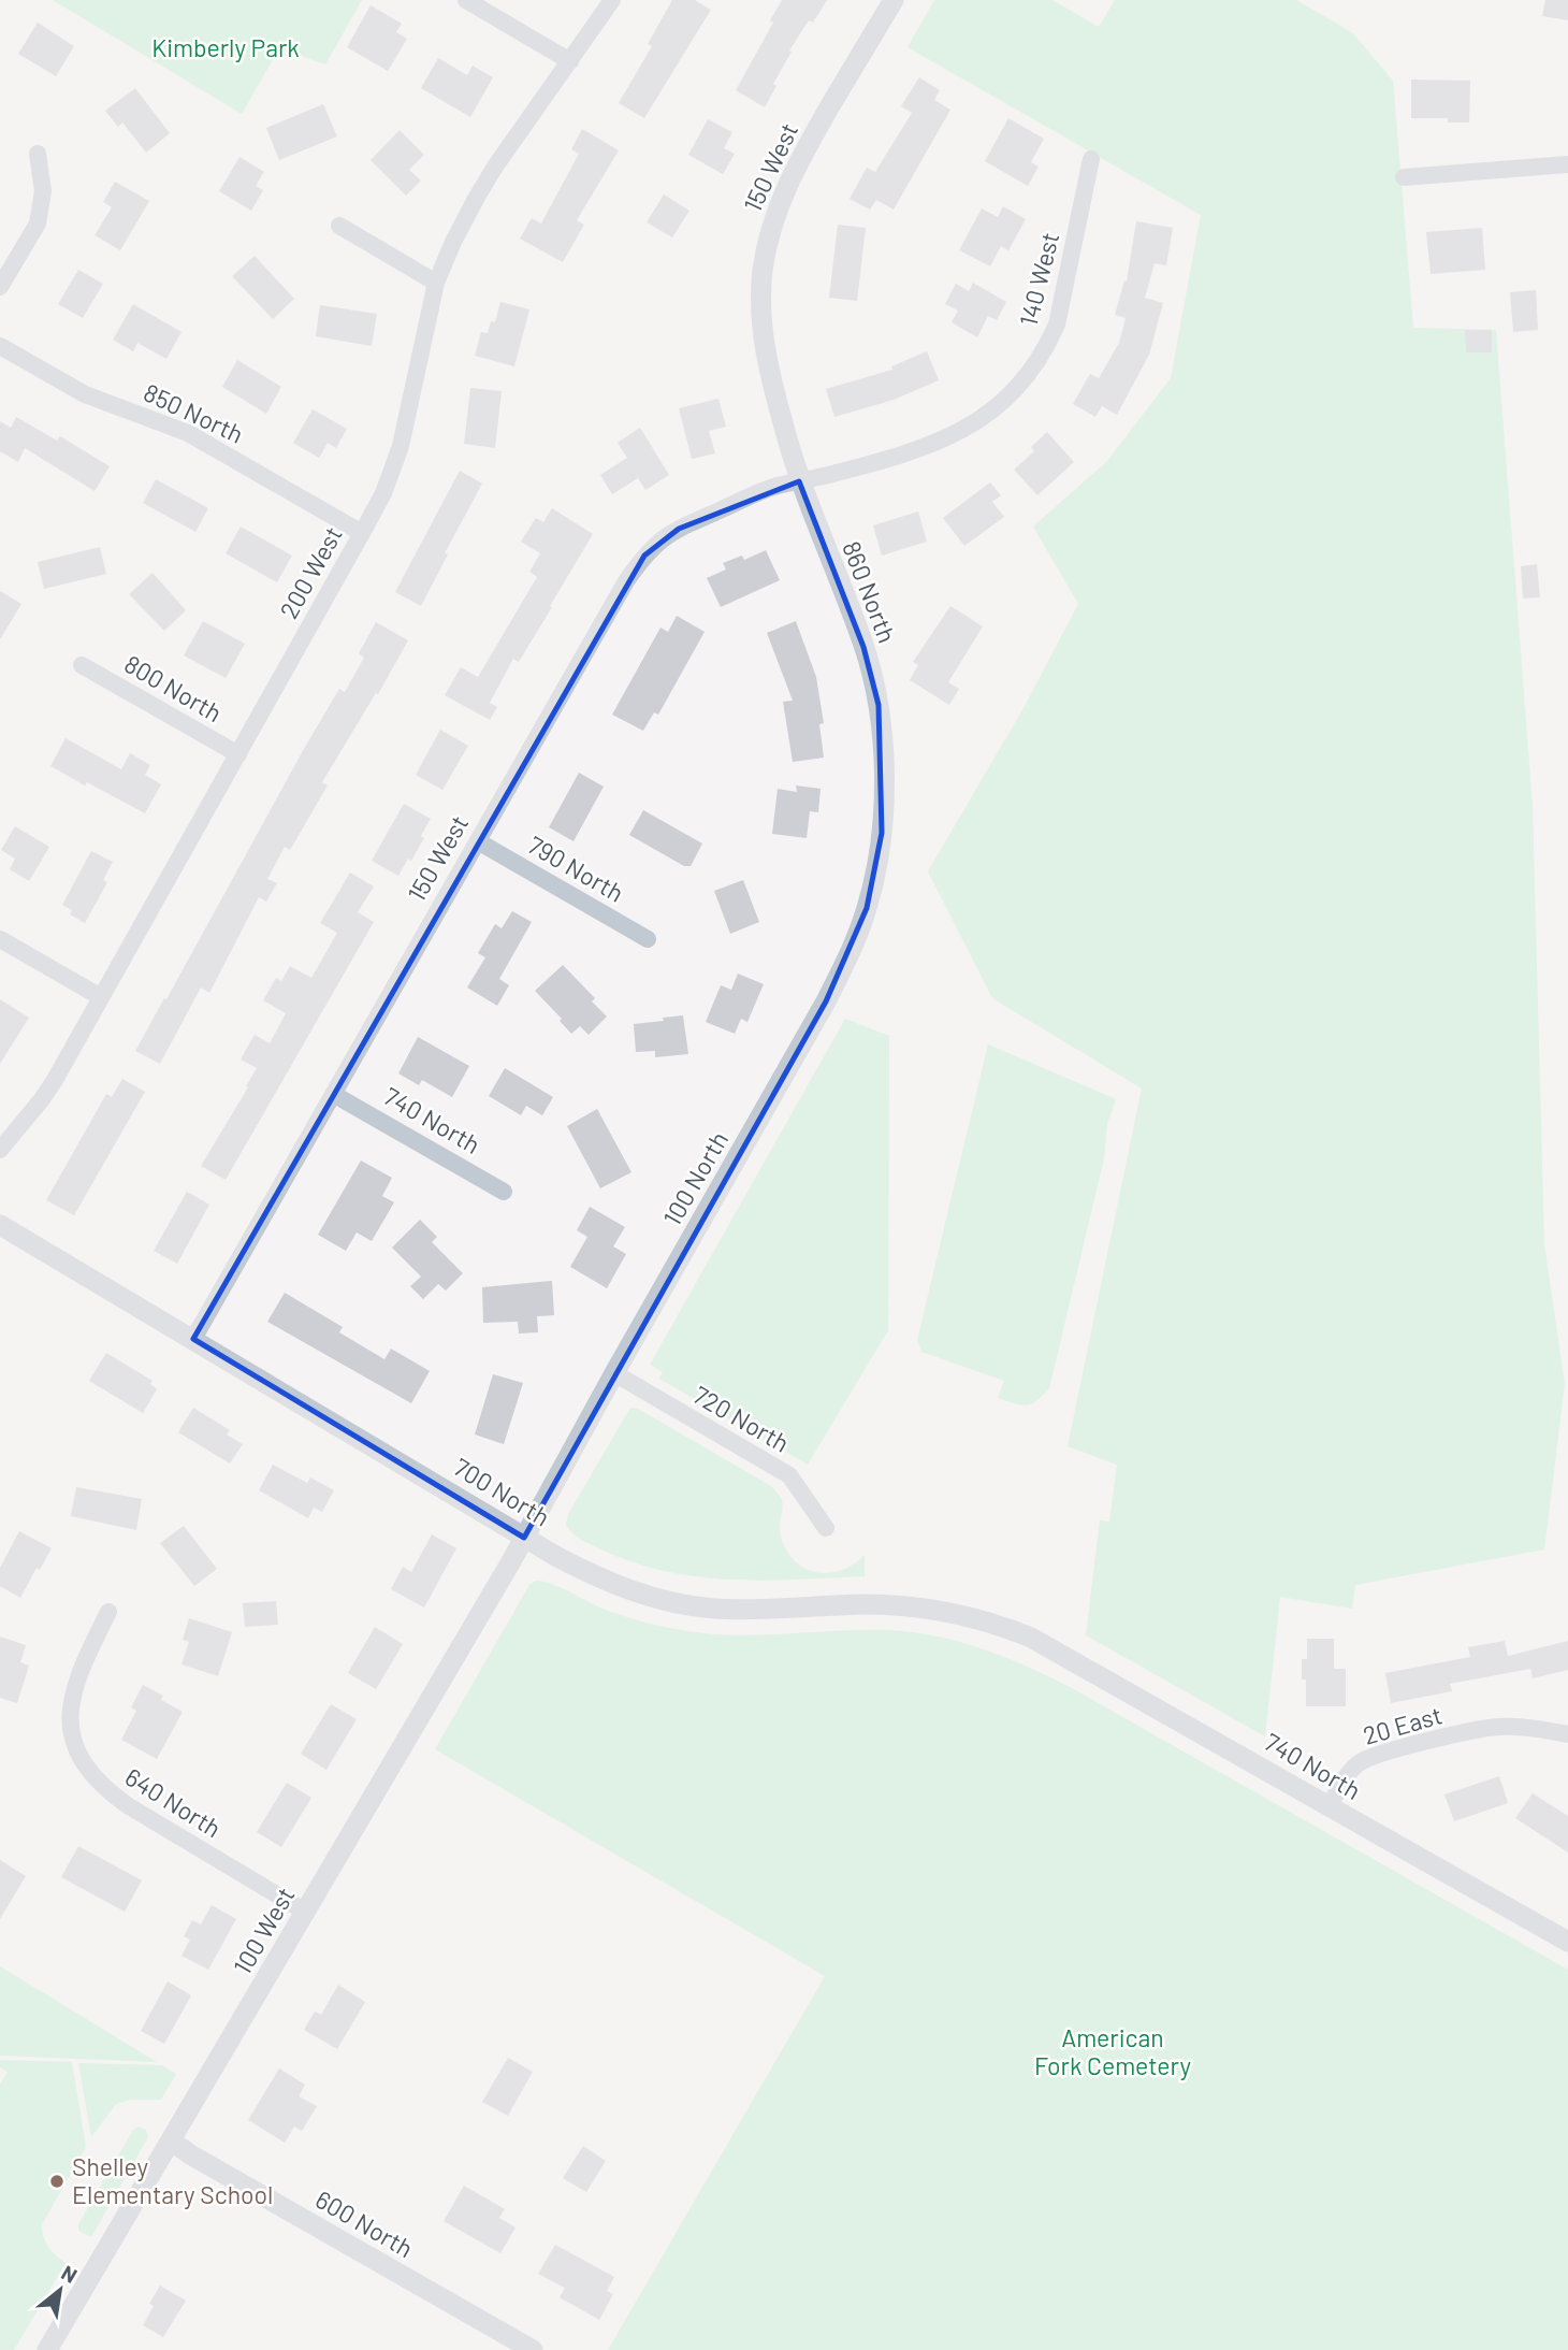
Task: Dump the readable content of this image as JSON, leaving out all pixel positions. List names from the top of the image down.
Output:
{
  "streets": {
    "street": [
      "150 West",
      "140 West",
      "850 North",
      "200 West",
      "860 North",
      "800 North",
      "790 North",
      "740 North",
      "100 North",
      "720 North",
      "700 North",
      "20 East",
      "640 North",
      "100 West",
      "600 North"
    ]
  },
  "crossings": [
    ["150 West", "140 West"],
    ["150 West", "860 North"],
    ["150 West", "790 North"],
    ["150 West", "740 North"],
    ["150 West", "700 North"],
    ["140 West", "860 North"],
    ["850 North", "200 West"],
    ["200 West", "800 North"],
    ["860 North", "100 North"],
    ["740 North", "700 North"],
    ["740 North", "20 East"],
    ["100 North", "720 North"],
    ["100 North", "700 North"],
    ["100 North", "100 West"],
    ["700 North", "100 West"],
    ["640 North", "100 West"],
    ["100 West", "600 North"]
  ],
  "parks": ["Kimberly Park", "American Fork Cemetery"],
  "places": ["Shelley Elementary School"],
  "north": "top right"
}
